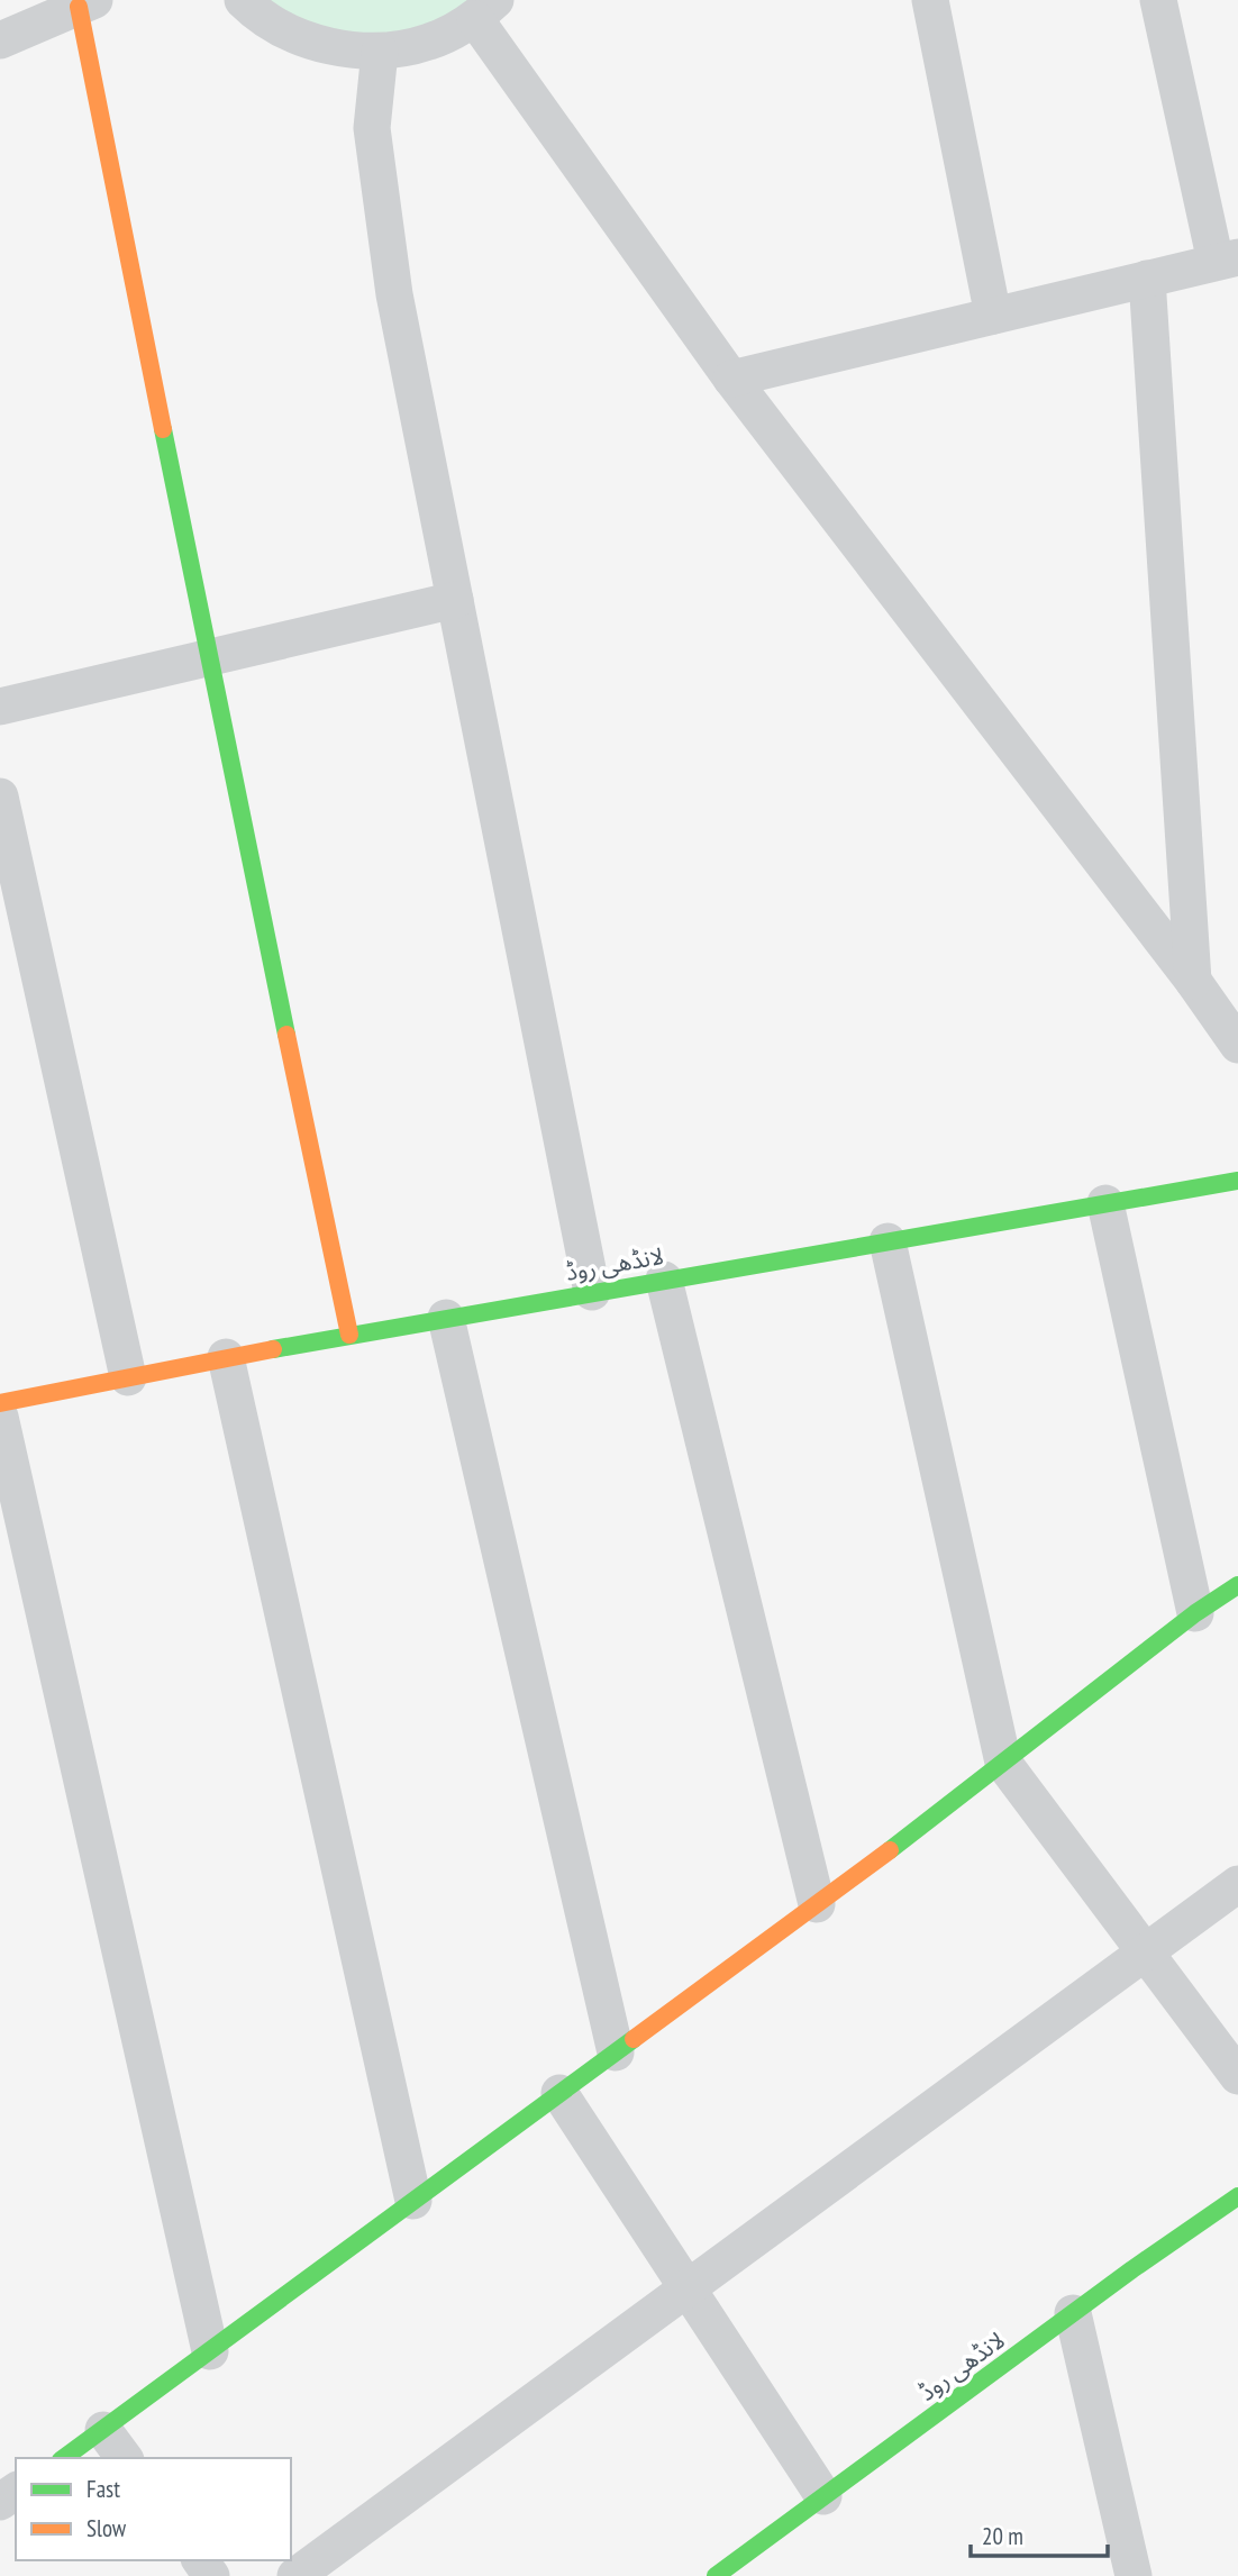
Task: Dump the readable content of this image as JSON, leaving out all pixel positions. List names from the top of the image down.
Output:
{
  "streets": {
    "street": ["لانڈھی روڈ"]
  },
  "legend": ["Fast", "Slow"],
  "scale_bar": "20 m"
}
